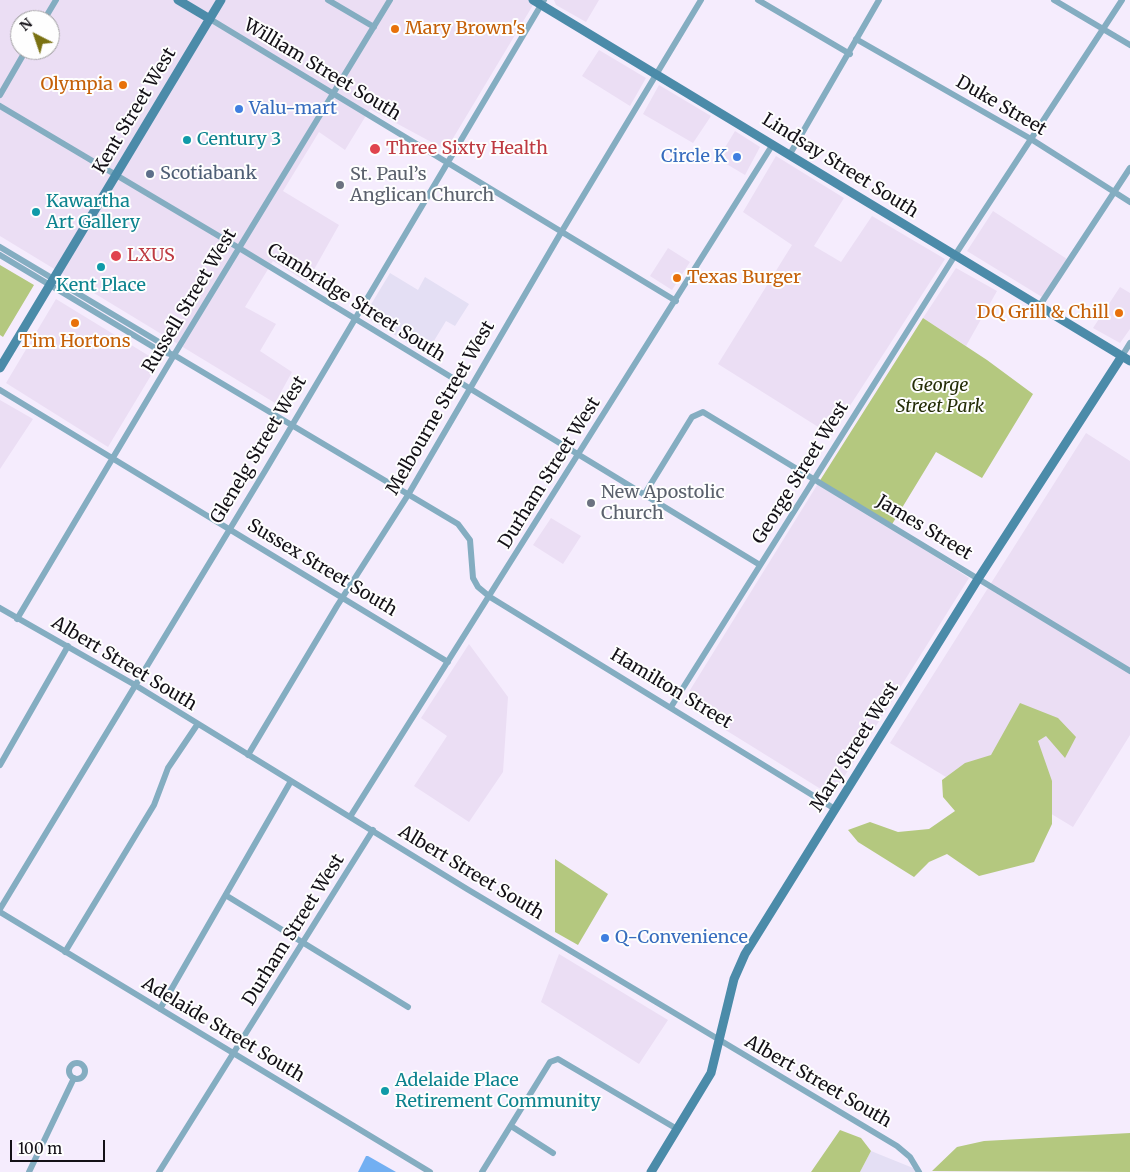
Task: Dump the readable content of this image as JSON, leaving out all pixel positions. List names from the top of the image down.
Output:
{
  "streets": {
    "main road": ["Kent Street West", "Lindsay Street South", "Mary Street West"],
    "street": [
      "William Street South",
      "Duke Street",
      "Russell Street West",
      "Cambridge Street South",
      "Melbourne Street West",
      "Glenelg Street West",
      "Durham Street West",
      "George Street West",
      "James Street",
      "Sussex Street South",
      "Albert Street South",
      "Hamilton Street",
      "Adelaide Street South"
    ]
  },
  "crossings": [
    ["William Street South", "Kent Street West"],
    ["William Street South", "Russell Street West"],
    ["William Street South", "Melbourne Street West"],
    ["William Street South", "Glenelg Street West"],
    ["William Street South", "Durham Street West"],
    ["Duke Street", "George Street West"],
    ["Kent Street West", "Cambridge Street South"],
    ["Kent Street West", "Hamilton Street"],
    ["Lindsay Street South", "Melbourne Street West"],
    ["Lindsay Street South", "Glenelg Street West"],
    ["Lindsay Street South", "Durham Street West"],
    ["Lindsay Street South", "George Street West"],
    ["Lindsay Street South", "Mary Street West"],
    ["Russell Street West", "Cambridge Street South"],
    ["Russell Street West", "Sussex Street South"],
    ["Russell Street West", "Albert Street South"],
    ["Russell Street West", "Hamilton Street"],
    ["Cambridge Street South", "Melbourne Street West"],
    ["Cambridge Street South", "Glenelg Street West"],
    ["Cambridge Street South", "Durham Street West"],
    ["Cambridge Street South", "George Street West"],
    ["Cambridge Street South", "James Street"],
    ["Melbourne Street West", "Sussex Street South"],
    ["Melbourne Street West", "Albert Street South"],
    ["Melbourne Street West", "Hamilton Street"],
    ["Glenelg Street West", "Sussex Street South"],
    ["Glenelg Street West", "Albert Street South"],
    ["Glenelg Street West", "Hamilton Street"],
    ["Glenelg Street West", "Adelaide Street South"],
    ["Durham Street West", "Sussex Street South"],
    ["Durham Street West", "Albert Street South"],
    ["Durham Street West", "Hamilton Street"],
    ["Durham Street West", "Adelaide Street South"],
    ["George Street West", "James Street"],
    ["George Street West", "Hamilton Street"],
    ["James Street", "Mary Street West"],
    ["Albert Street South", "Mary Street West"],
    ["Hamilton Street", "Mary Street West"]
  ],
  "parks": ["George Street Park"],
  "places": [
    "Mary Brown's",
    "Olympia",
    "Valu-mart",
    "Century 3",
    "Three Sixty Health",
    "Circle K",
    "Scotiabank",
    "St. Paul’s Anglican Church",
    "Kawartha Art Gallery",
    "LXUS",
    "Kent Place",
    "Texas Burger",
    "DQ Grill & Chill",
    "Tim Hortons",
    "New Apostolic Church",
    "Q-Convenience",
    "Adelaide Place Retirement Community"
  ],
  "scale_bar": "100 m",
  "north": "top left"
}
